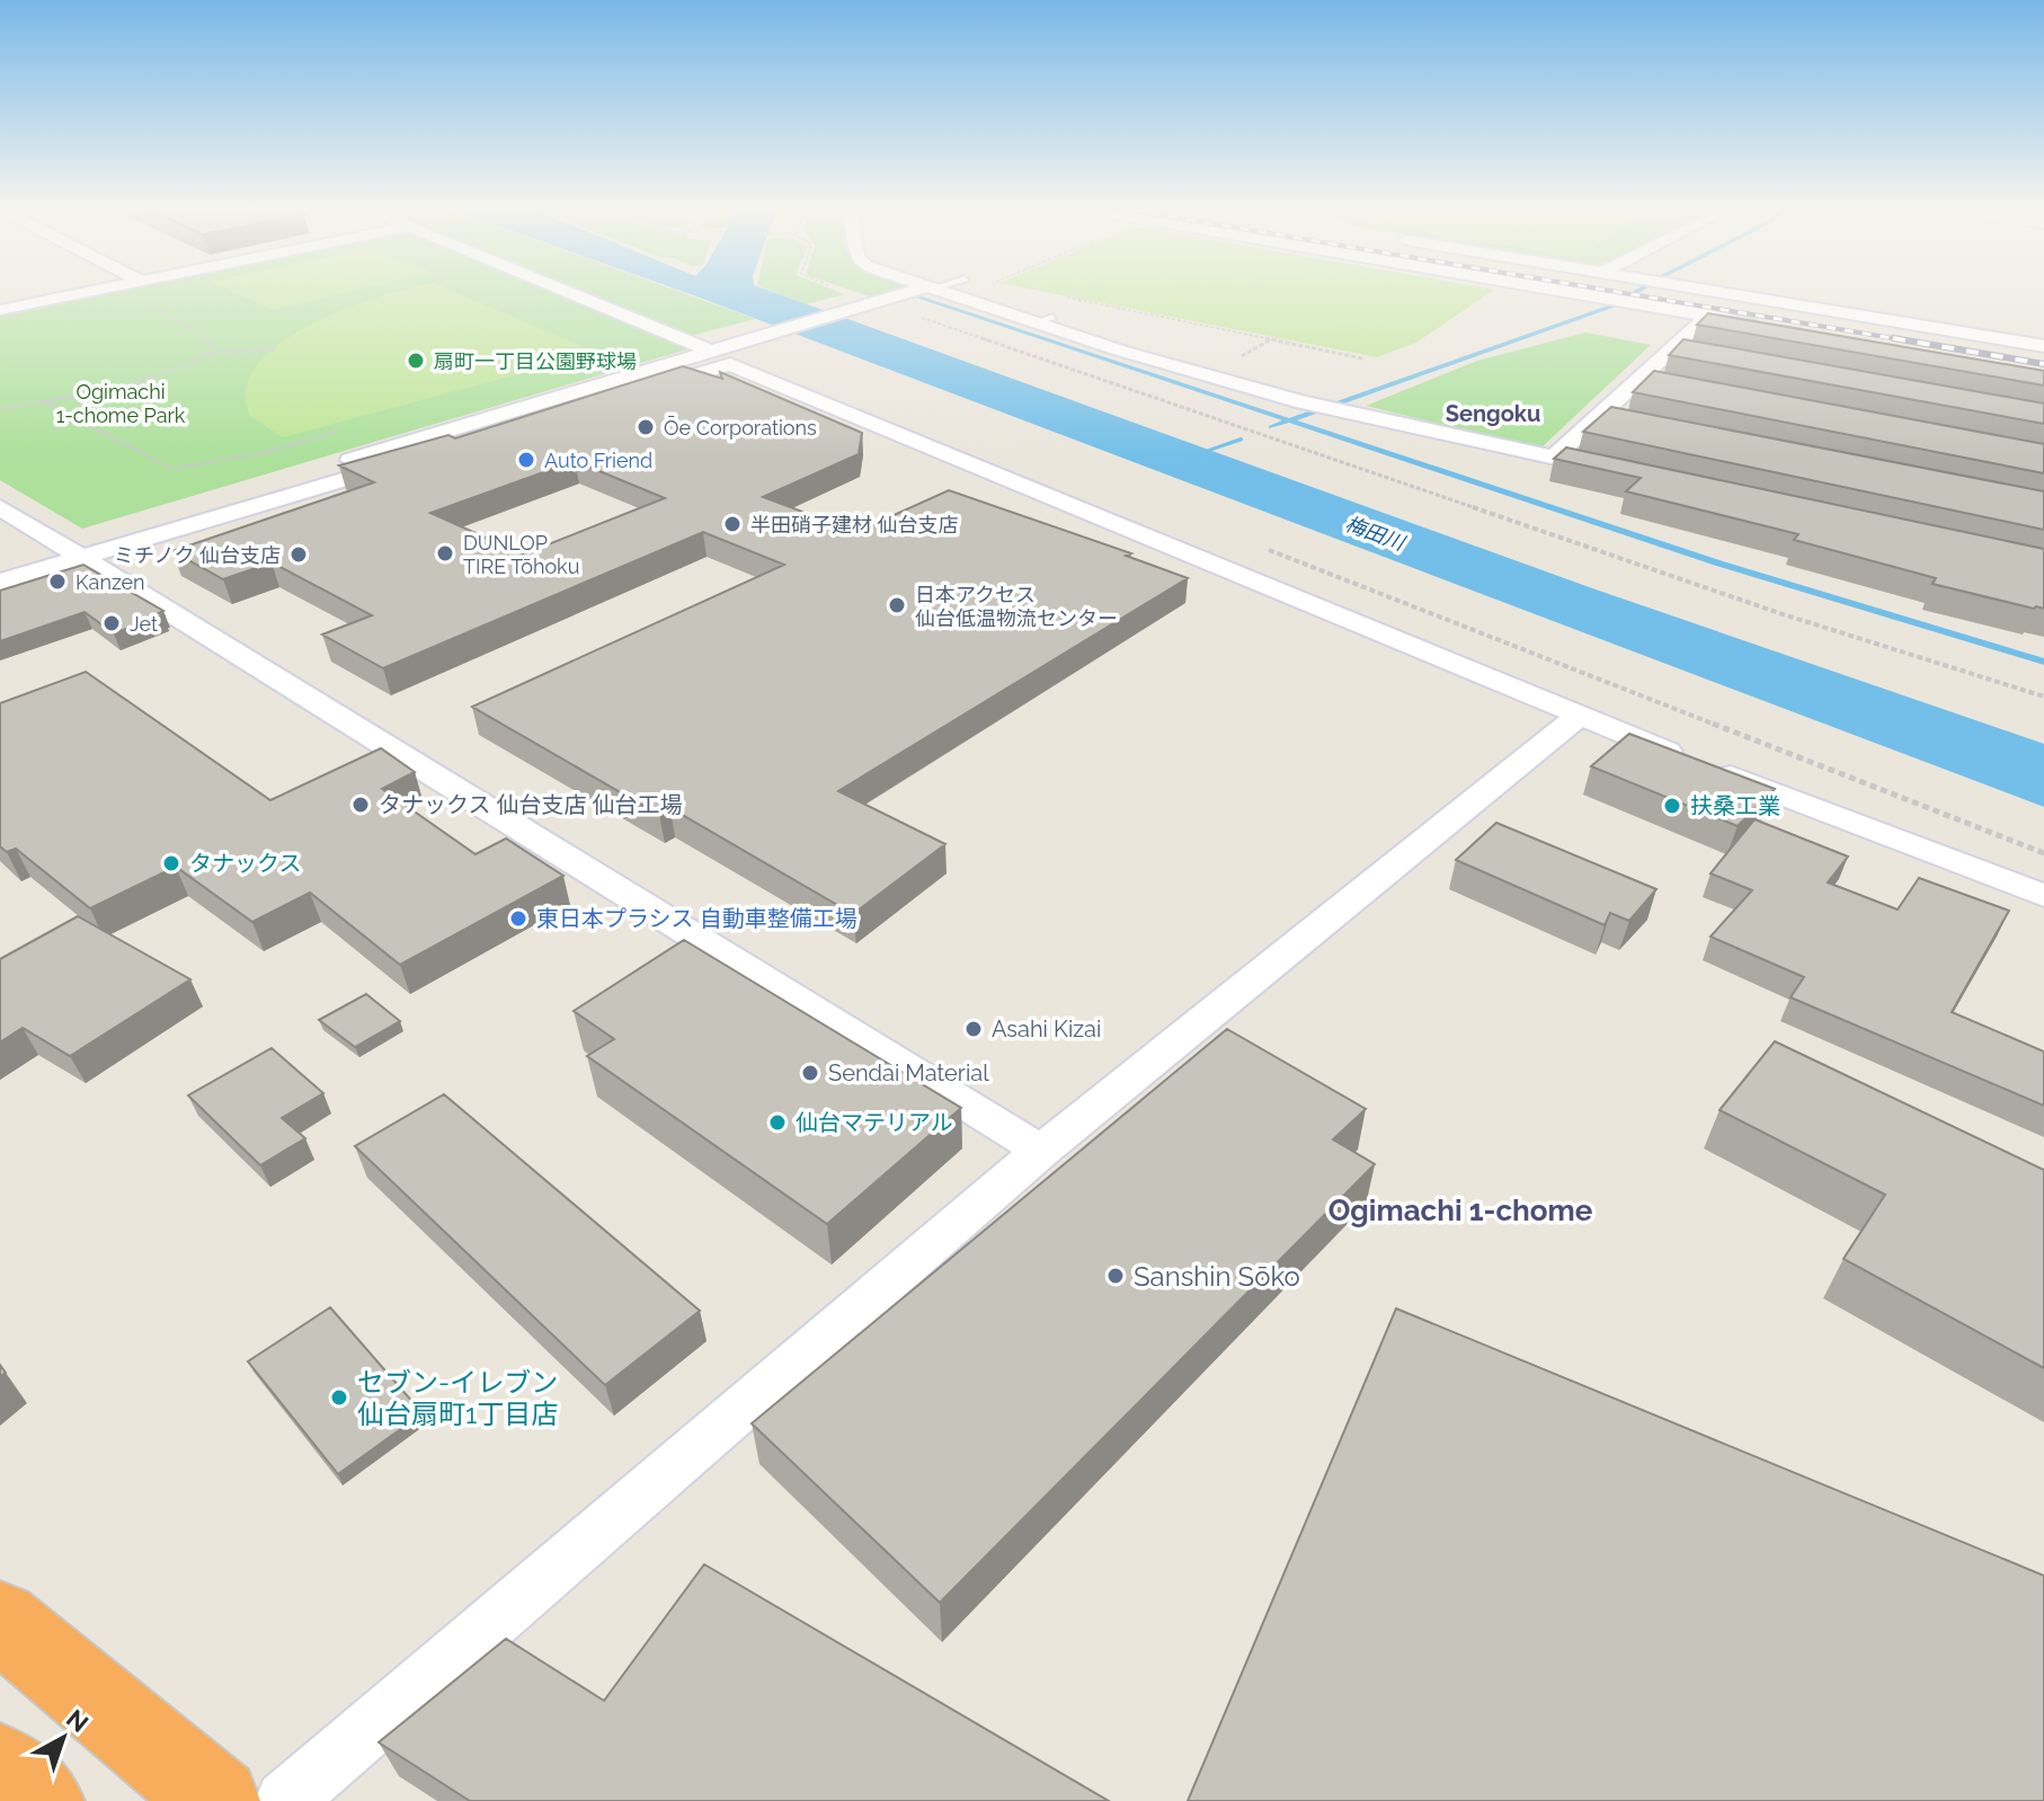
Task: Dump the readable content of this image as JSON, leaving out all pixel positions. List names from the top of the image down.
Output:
{
  "districts": ["Sengoku", "Ogimachi 1-chome"],
  "water": ["梅田川"],
  "parks": ["Ogimachi 1-chome Park"],
  "places": [
    "扇町一丁目公園野球場",
    "Ōe Corporations",
    "Auto Friend",
    "半田硝子建材 仙台支店",
    "DUNLOP TIRE Tōhoku",
    "ミチノク 仙台支店",
    "Kanzen",
    "日本アクセス 仙台低温物流センター",
    "Jet",
    "タナックス 仙台支店 仙台工場",
    "扶桑工業",
    "タナックス",
    "東日本プラシス 自動車整備工場",
    "Asahi Kizai",
    "Sendai Material",
    "仙台マテリアル",
    "Sanshin Sōko",
    "セブン-イレブン 仙台扇町1丁目店"
  ],
  "north": "top right"
}
